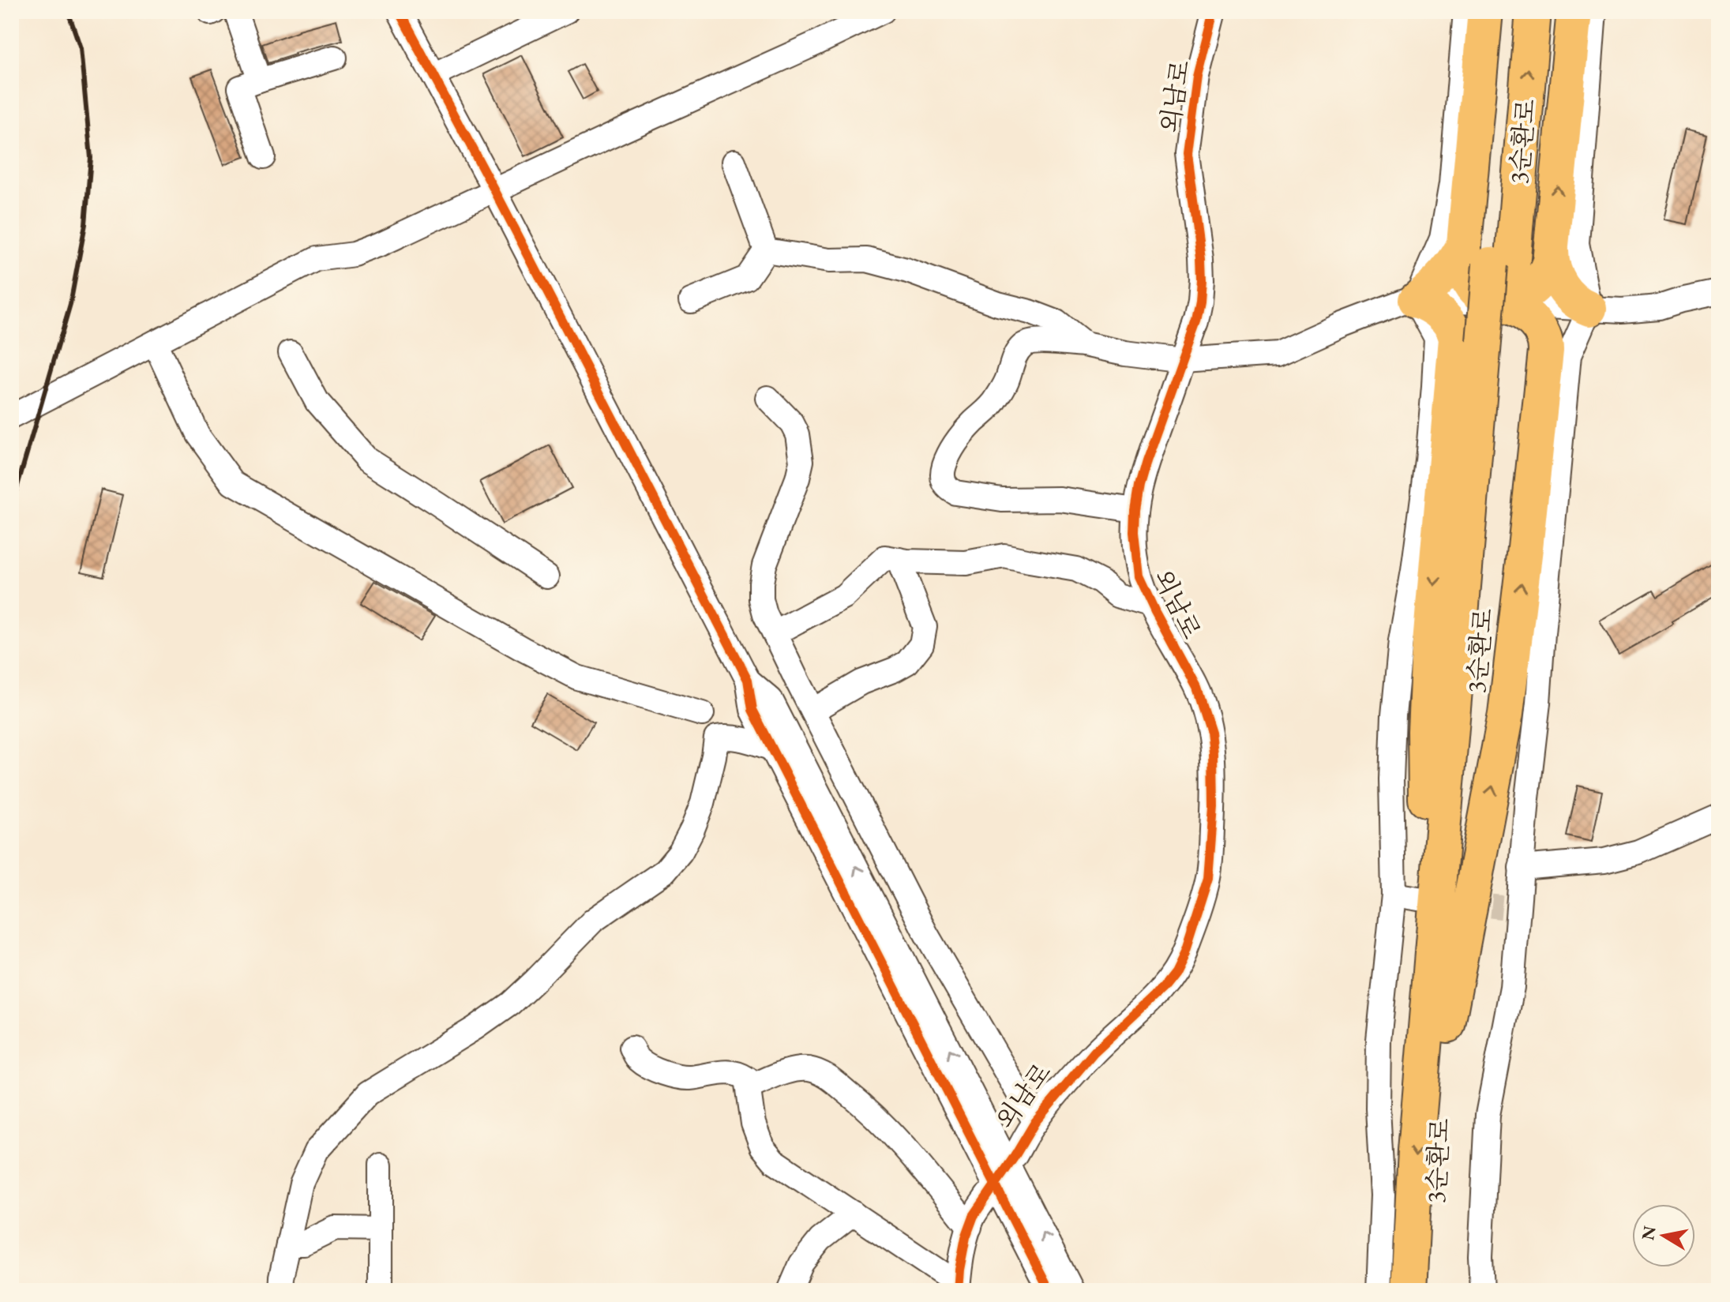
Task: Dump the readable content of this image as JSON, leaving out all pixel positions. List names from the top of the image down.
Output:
{
  "streets": {
    "highway": ["3순환로"],
    "street": ["외남로"]
  },
  "north": "left"
}
